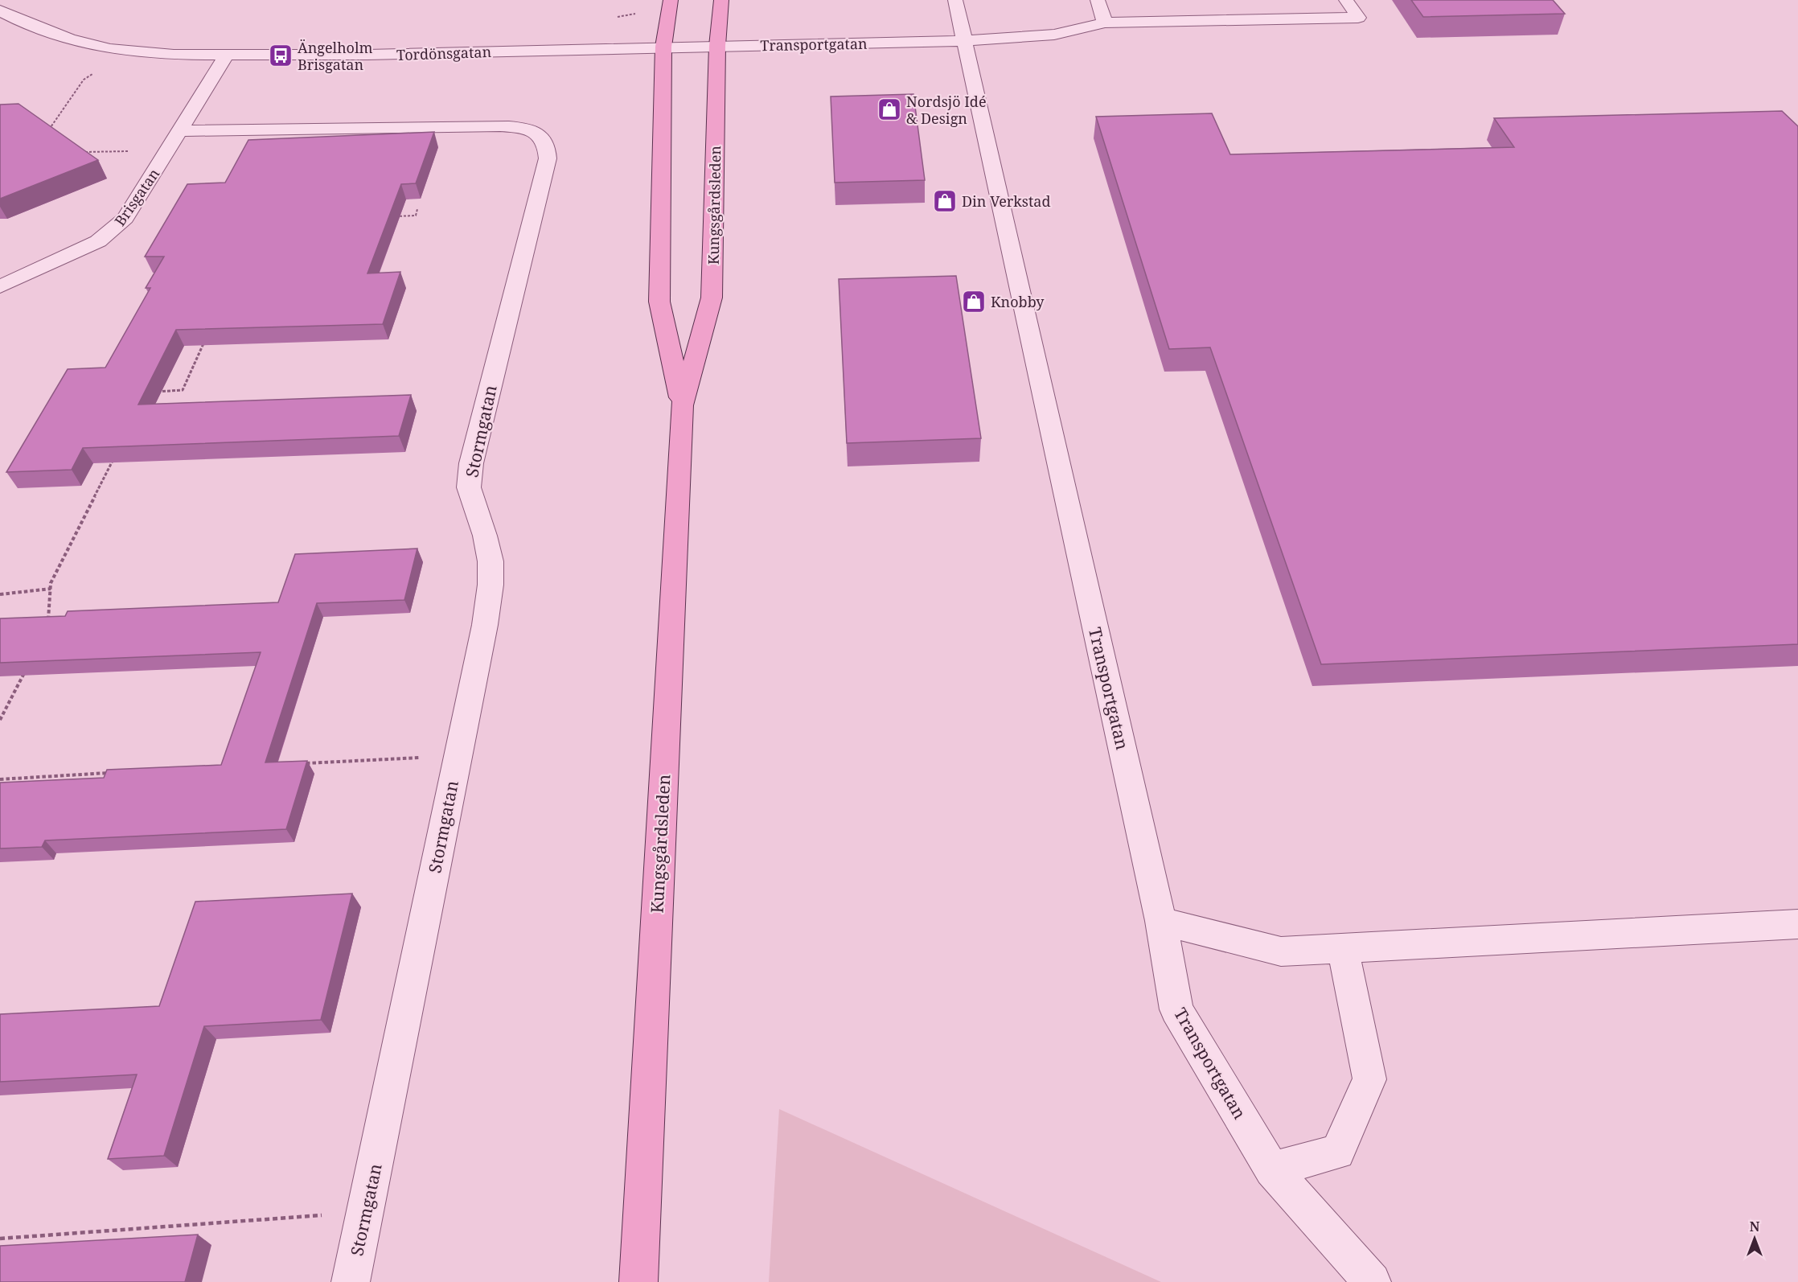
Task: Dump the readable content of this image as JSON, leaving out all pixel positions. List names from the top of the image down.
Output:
{
  "streets": {
    "main road": ["Kungsgårdsleden"],
    "street": [
      "Transportgatan",
      "Tordönsgatan",
      "Brisgatan",
      "Stormgatan"
    ]
  },
  "crossings": [
    ["Transportgatan", "Tordönsgatan"],
    ["Transportgatan", "Kungsgårdsleden"],
    ["Tordönsgatan", "Brisgatan"],
    ["Tordönsgatan", "Kungsgårdsleden"],
    ["Brisgatan", "Stormgatan"]
  ],
  "places": {
    "bus stop": ["Ängelholm Brisgatan"],
    "shop": ["Nordsjö Idé & Design", "Din Verkstad", "Knobby"]
  },
  "north": "top"
}
